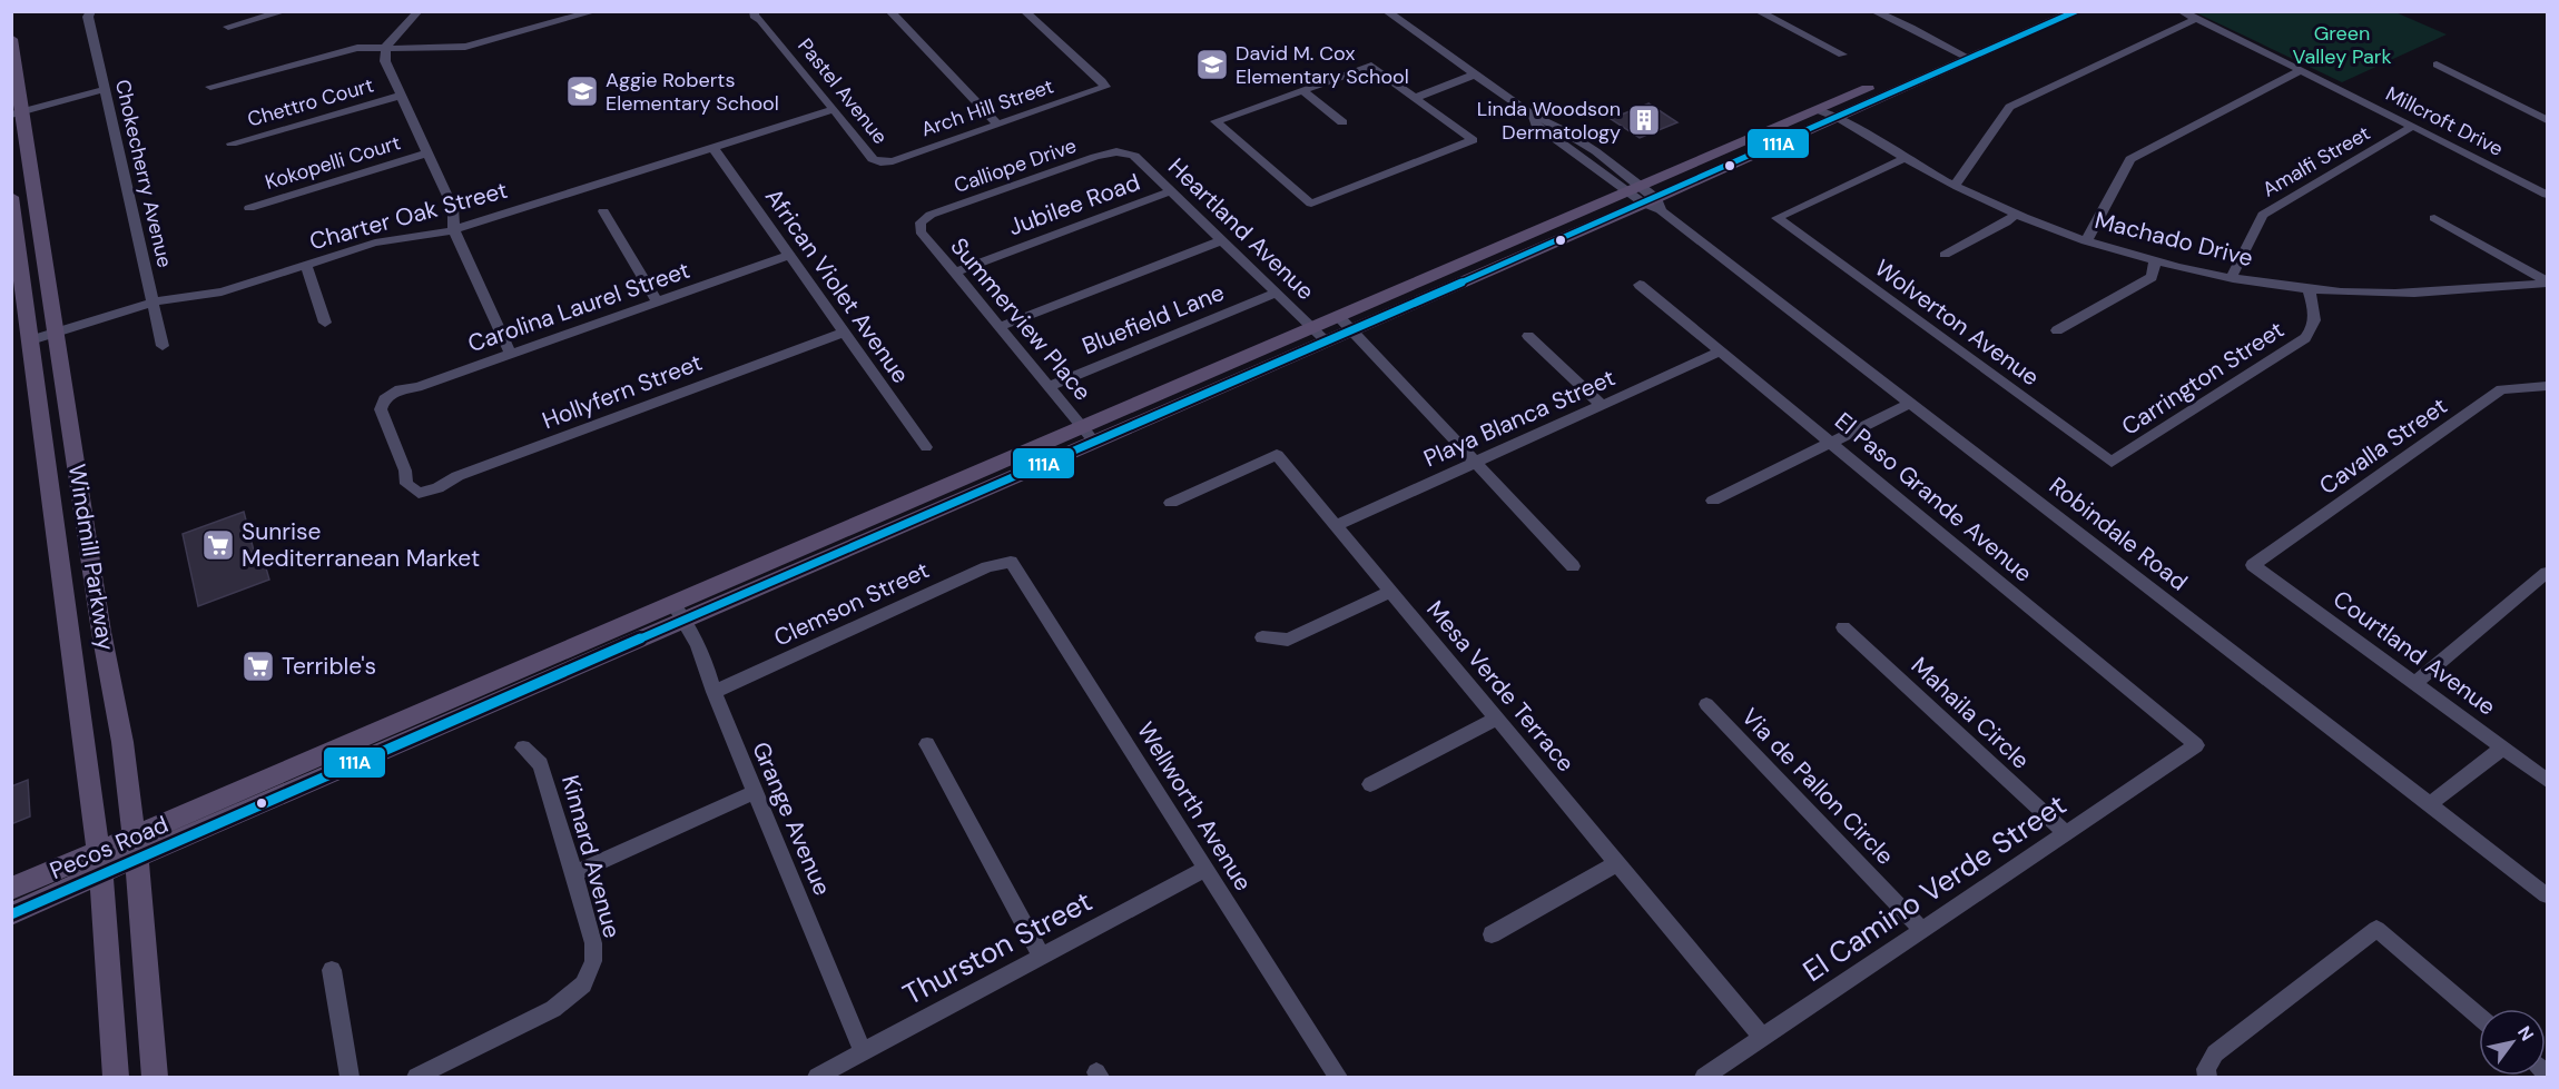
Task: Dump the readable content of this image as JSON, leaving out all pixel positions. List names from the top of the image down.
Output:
{
  "streets": {
    "main road": ["Windmill Parkway", "Pecos Road"],
    "street": [
      "Pastel Avenue",
      "Chettro Court",
      "Arch Hill Street",
      "Millcroft Drive",
      "Amalfi Street",
      "Kokopelli Court",
      "Calliope Drive",
      "Chokecherry Avenue",
      "Jubilee Road",
      "Charter Oak Street",
      "Heartland Avenue",
      "Machado Drive",
      "African Violet Avenue",
      "Carolina Laurel Street",
      "Summerview Place",
      "Bluefield Lane",
      "Wolverton Avenue",
      "Carrington Street",
      "Hollyfern Street",
      "Playa Blanca Street",
      "Cavalla Street",
      "El Paso Grande Avenue",
      "Robindale Road",
      "Clemson Street",
      "Courtland Avenue",
      "Mesa Verde Terrace",
      "Mahaila Circle",
      "Via de Pallon Circle",
      "Wellworth Avenue",
      "Grange Avenue",
      "Kinnard Avenue",
      "El Camino Verde Street",
      "Thurston Street"
    ]
  },
  "crossings": [
    ["Pastel Avenue", "Arch Hill Street"],
    ["Pastel Avenue", "Charter Oak Street"],
    ["Millcroft Drive", "Amalfi Street"],
    ["Amalfi Street", "Machado Drive"],
    ["Calliope Drive", "Heartland Avenue"],
    ["Calliope Drive", "Summerview Place"],
    ["Chokecherry Avenue", "Charter Oak Street"],
    ["Jubilee Road", "Heartland Avenue"],
    ["Jubilee Road", "Summerview Place"],
    ["Charter Oak Street", "African Violet Avenue"],
    ["Charter Oak Street", "Windmill Parkway"],
    ["Heartland Avenue", "Bluefield Lane"],
    ["Heartland Avenue", "Pecos Road"],
    ["Machado Drive", "Wolverton Avenue"],
    ["Machado Drive", "Carrington Street"],
    ["Machado Drive", "Pecos Road"],
    ["African Violet Avenue", "Carolina Laurel Street"],
    ["African Violet Avenue", "Hollyfern Street"],
    ["Carolina Laurel Street", "Hollyfern Street"],
    ["Summerview Place", "Bluefield Lane"],
    ["Summerview Place", "Pecos Road"],
    ["Wolverton Avenue", "Carrington Street"],
    ["Playa Blanca Street", "El Paso Grande Avenue"],
    ["Playa Blanca Street", "Mesa Verde Terrace"],
    ["Cavalla Street", "Courtland Avenue"],
    ["El Paso Grande Avenue", "El Camino Verde Street"],
    ["Robindale Road", "Pecos Road"],
    ["Windmill Parkway", "Pecos Road"],
    ["Clemson Street", "Wellworth Avenue"],
    ["Clemson Street", "Grange Avenue"],
    ["Mesa Verde Terrace", "El Camino Verde Street"],
    ["Mahaila Circle", "El Camino Verde Street"],
    ["Via de Pallon Circle", "El Camino Verde Street"],
    ["Wellworth Avenue", "Thurston Street"],
    ["Grange Avenue", "Pecos Road"],
    ["Grange Avenue", "Thurston Street"]
  ],
  "parks": ["Green Valley Park"],
  "places": {
    "school or university": ["David M. Cox Elementary School", "Aggie Roberts Elementary School"],
    "building": ["Linda Woodson Dermatology"],
    "supermarket": ["Sunrise Mediterranean Market", "Terrible's"]
  },
  "lines": ["transit line 111A"],
  "north": "top right"
}
